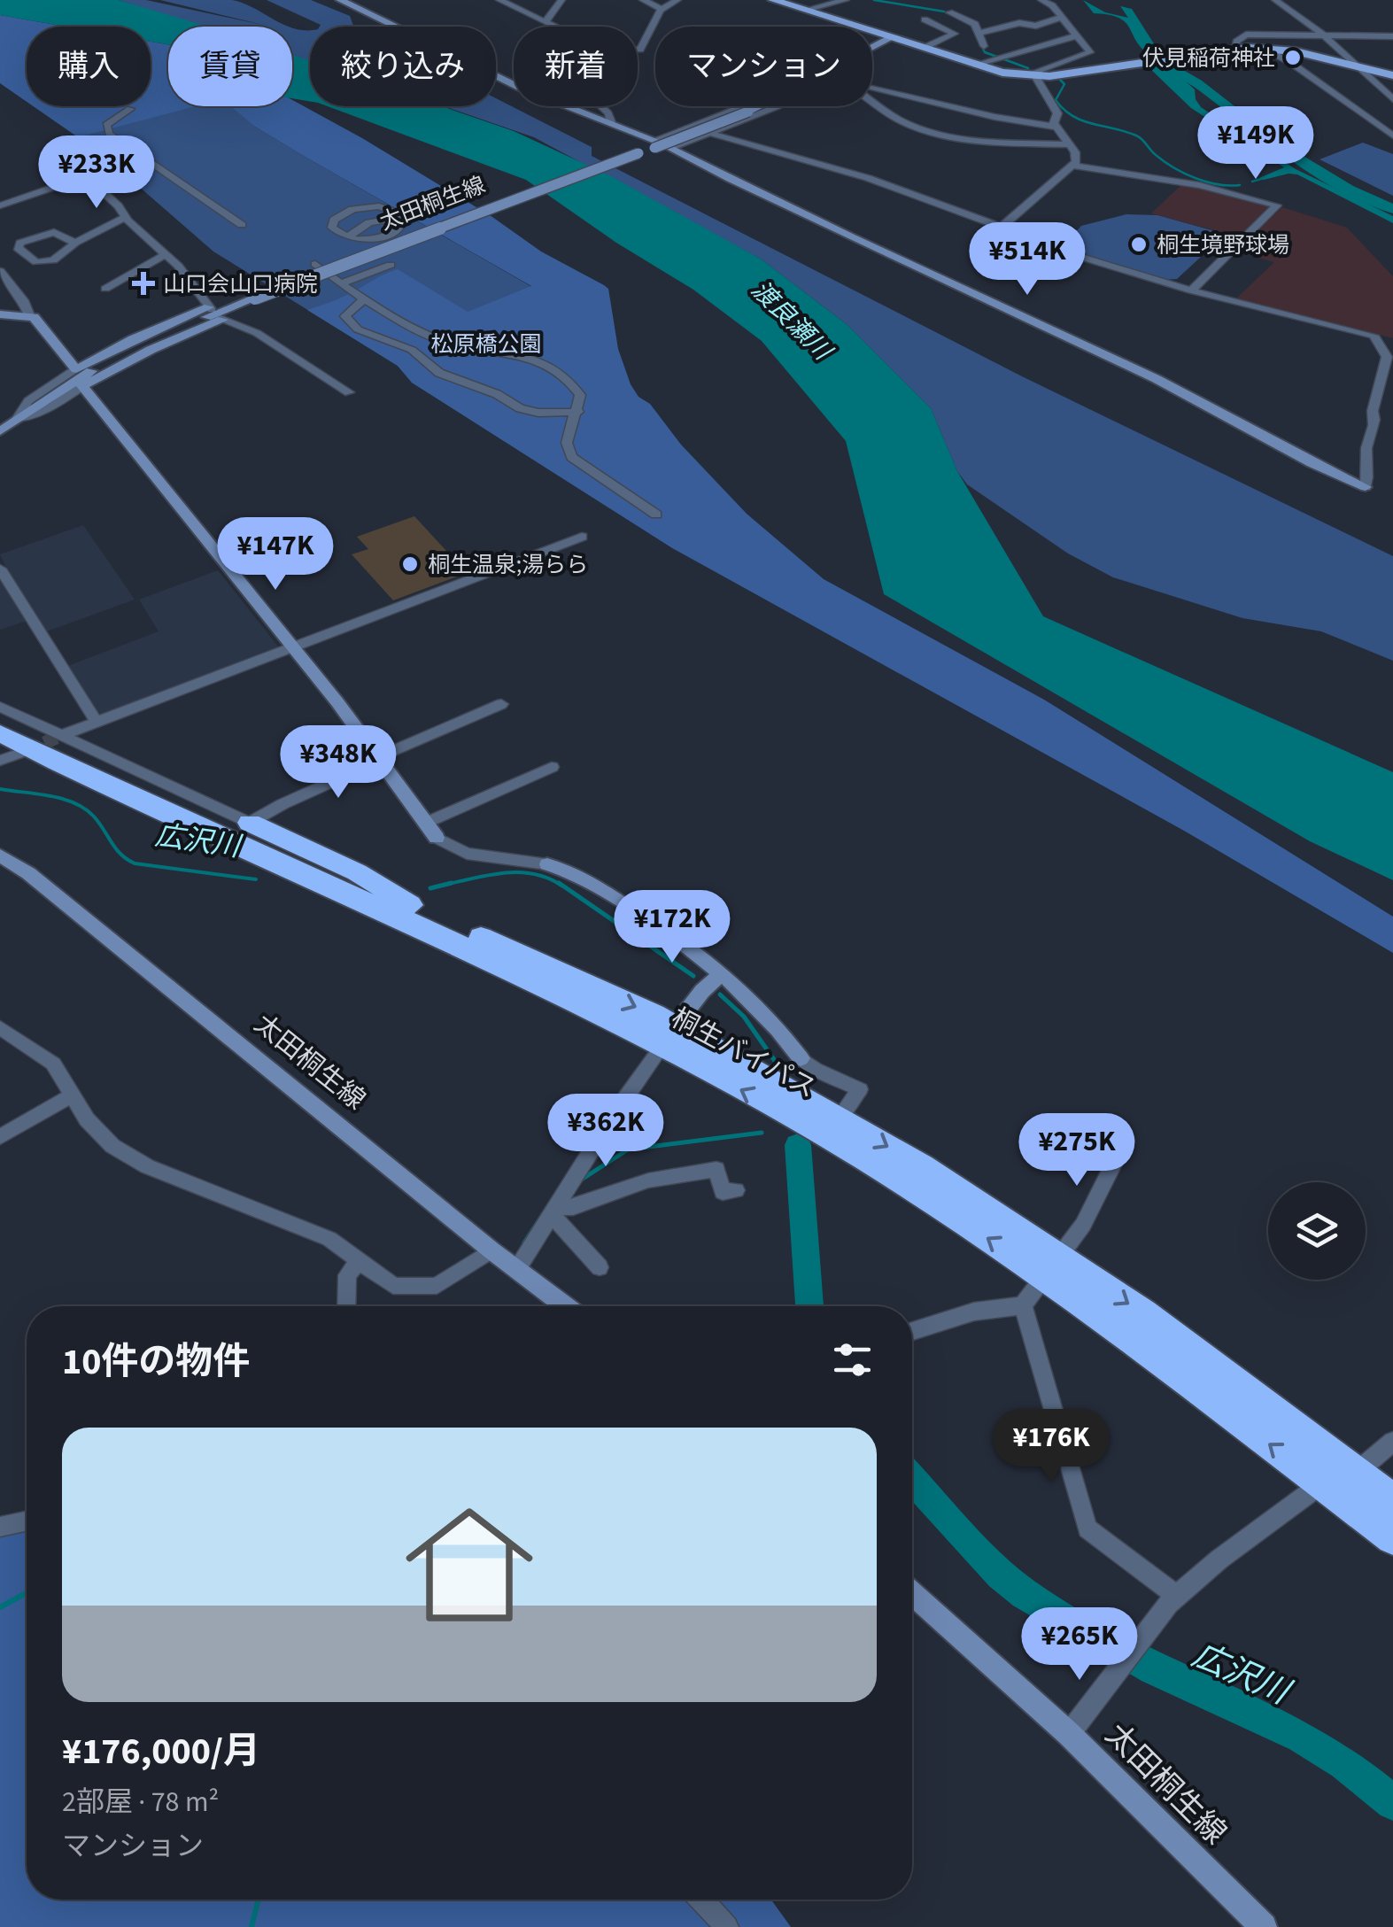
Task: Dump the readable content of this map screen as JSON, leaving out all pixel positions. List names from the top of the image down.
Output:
{
  "streets": {
    "highway": ["桐生バイパス"],
    "street": ["太田桐生線"]
  },
  "water": ["渡良瀬川", "広沢川"],
  "parks": ["松原橋公園"],
  "places": {
    "other": ["伏見稲荷神社", "桐生境野球場", "桐生温泉;湯らら"],
    "health": ["山口会山口病院"]
  },
  "page": {
    "chip": [
      "購入",
      "賃貸",
      "絞り込み",
      "新着",
      "マンション"
    ],
    "price": [
      "¥149K",
      "¥233K",
      "¥514K",
      "¥147K",
      "¥348K",
      "¥172K",
      "¥362K",
      "¥275K",
      "¥176K",
      "¥265K"
    ],
    "heading": "10件の物件",
    "list": [
      {
        "name": "¥176,000/月",
        "note": "2部屋 · 78 m² · マンション"
      }
    ]
  }
}
